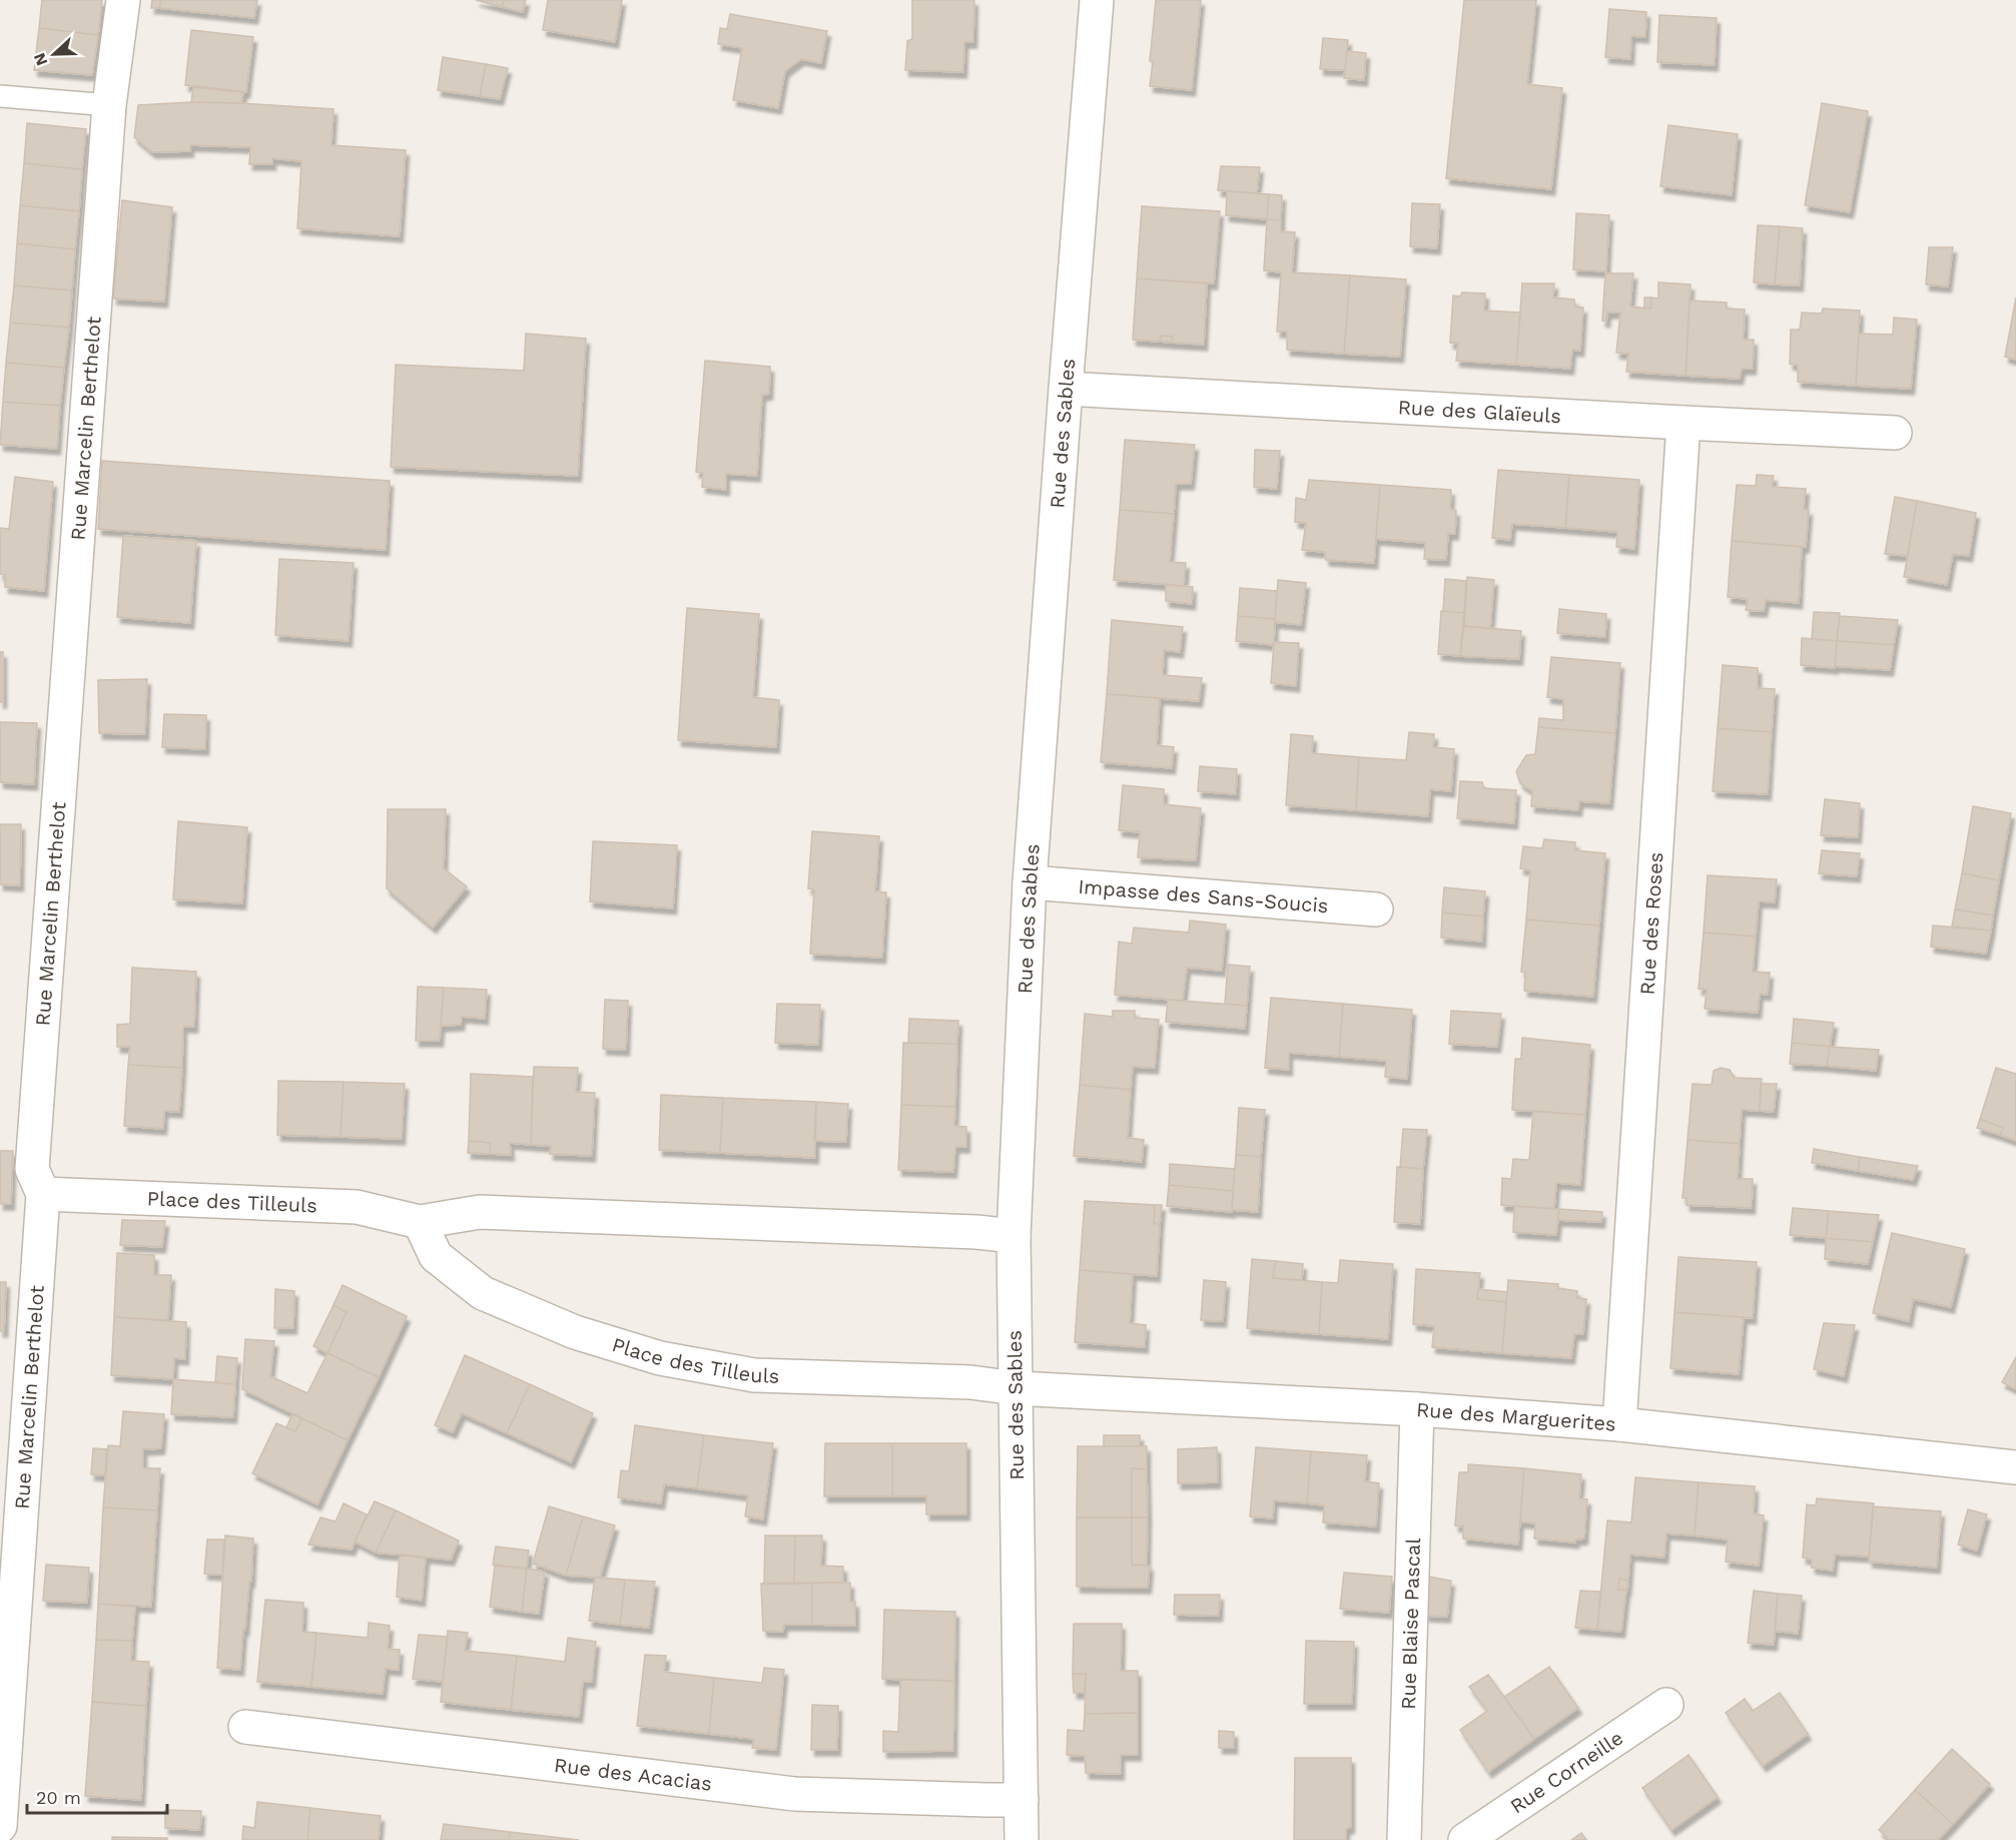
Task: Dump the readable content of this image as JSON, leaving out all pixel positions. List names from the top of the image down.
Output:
{
  "streets": {
    "street": [
      "Rue des Glaïeuls",
      "Rue Marcelin Berthelot",
      "Rue des Sables",
      "Impasse des Sans-Soucis",
      "Rue des Roses",
      "Place des Tilleuls",
      "Rue des Marguerites",
      "Rue Blaise Pascal",
      "Rue Corneille",
      "Rue des Acacias"
    ]
  },
  "crossings": [
    ["Rue des Glaïeuls", "Rue des Sables"],
    ["Rue des Glaïeuls", "Rue des Roses"],
    ["Rue Marcelin Berthelot", "Place des Tilleuls"],
    ["Rue des Sables", "Impasse des Sans-Soucis"],
    ["Rue des Sables", "Place des Tilleuls"],
    ["Rue des Sables", "Rue des Marguerites"],
    ["Rue des Sables", "Rue des Acacias"],
    ["Rue des Roses", "Rue des Marguerites"],
    ["Place des Tilleuls", "Rue des Marguerites"],
    ["Rue des Marguerites", "Rue Blaise Pascal"]
  ],
  "scale_bar": "20 m",
  "north": "left"
}
